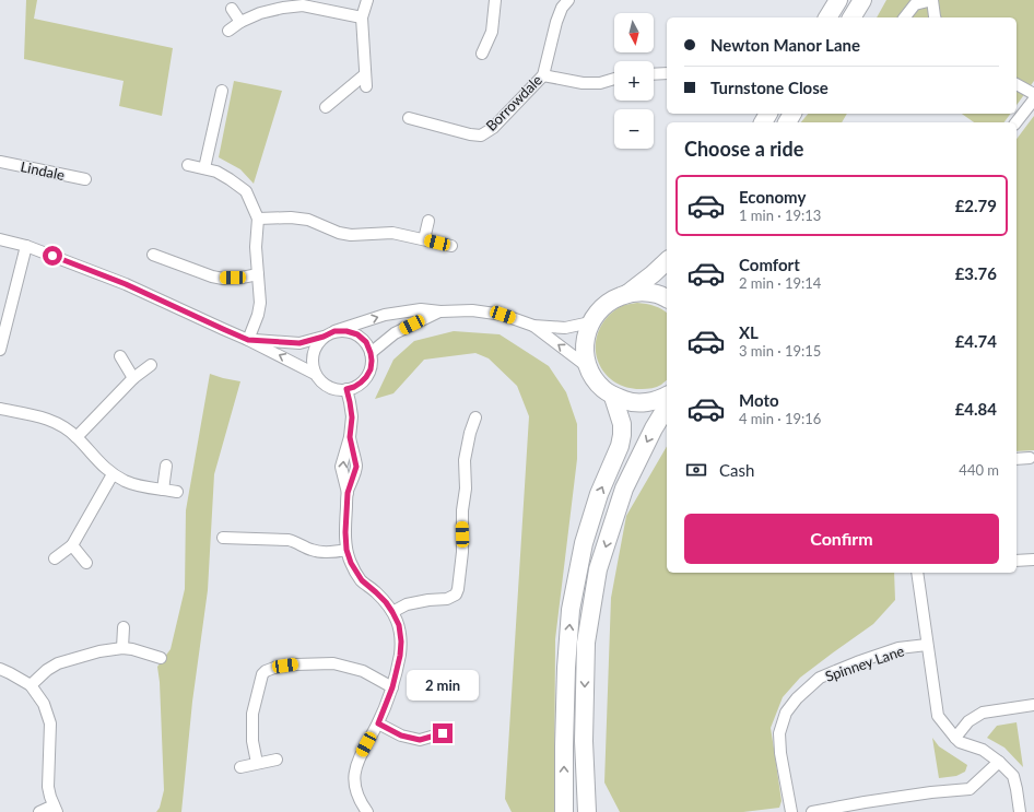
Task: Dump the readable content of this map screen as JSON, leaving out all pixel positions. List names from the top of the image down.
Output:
{
  "streets": {
    "street": ["Borrowdale", "Lindale", "Spinney Lane"]
  },
  "north": "bottom",
  "page": {
    "map_buttons": ["+", "−"],
    "banner": ["Newton Manor Lane", "Turnstone Close"],
    "heading": "Choose a ride",
    "list": [
      {
        "name": "Economy",
        "note": "1 min · 19:13",
        "value": "£2.79"
      },
      {
        "name": "Comfort",
        "note": "2 min · 19:14",
        "value": "£3.76"
      },
      {
        "name": "XL",
        "note": "3 min · 19:15",
        "value": "£4.74"
      },
      {
        "name": "Moto",
        "note": "4 min · 19:16",
        "value": "£4.84"
      }
    ],
    "pay": ["Cash", "440 m"],
    "buttons": "Confirm",
    "bubble": "2 min"
  }
}
